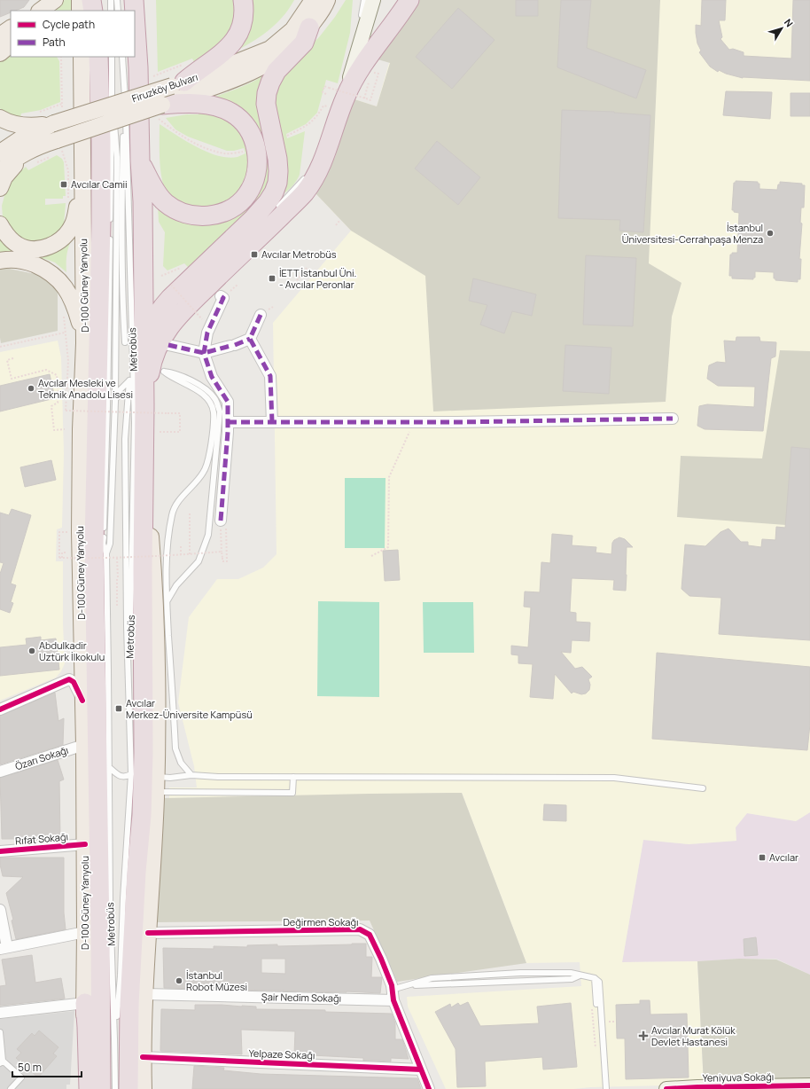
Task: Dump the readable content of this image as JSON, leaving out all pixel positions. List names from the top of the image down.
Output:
{
  "streets": {
    "main road": ["Firuzköy Bulvarı", "D-100 Güney Yanyolu"],
    "street": [
      "Özarı Sokağı",
      "Rıfat Sokağı",
      "Değirmen Sokağı",
      "Şair Nedim Sokağı",
      "Yelpaze Sokağı",
      "Yeniyuva Sokağı"
    ],
    "lane": ["Metrobüs"]
  },
  "crossings": [
    ["D-100 Güney Yanyolu", "Özarı Sokağı"],
    ["D-100 Güney Yanyolu", "Rıfat Sokağı"],
    ["Değirmen Sokağı", "Şair Nedim Sokağı"],
    ["Değirmen Sokağı", "Yelpaze Sokağı"]
  ],
  "places": {
    "transit": [
      "Avcılar Camii",
      "Avcılar Metrobüs",
      "İETT İstanbul Üni. - Avcılar Peronlar",
      "Avcılar Merkez-Üniversite Kampüsü",
      "Avcılar"
    ],
    "other": [
      "İstanbul Üniversitesi-Cerrahpaşa Menza",
      "Avcılar Mesleki ve Teknik Anadolu Lisesi",
      "Abdulkadir Uztürk İlkokulu",
      "İstanbul Robot Müzesi"
    ],
    "health": ["Avcılar Murat Kölük Devlet Hastanesi"]
  },
  "legend": ["Cycle path", "Path"],
  "scale_bar": "50 m",
  "north": "top right"
}
